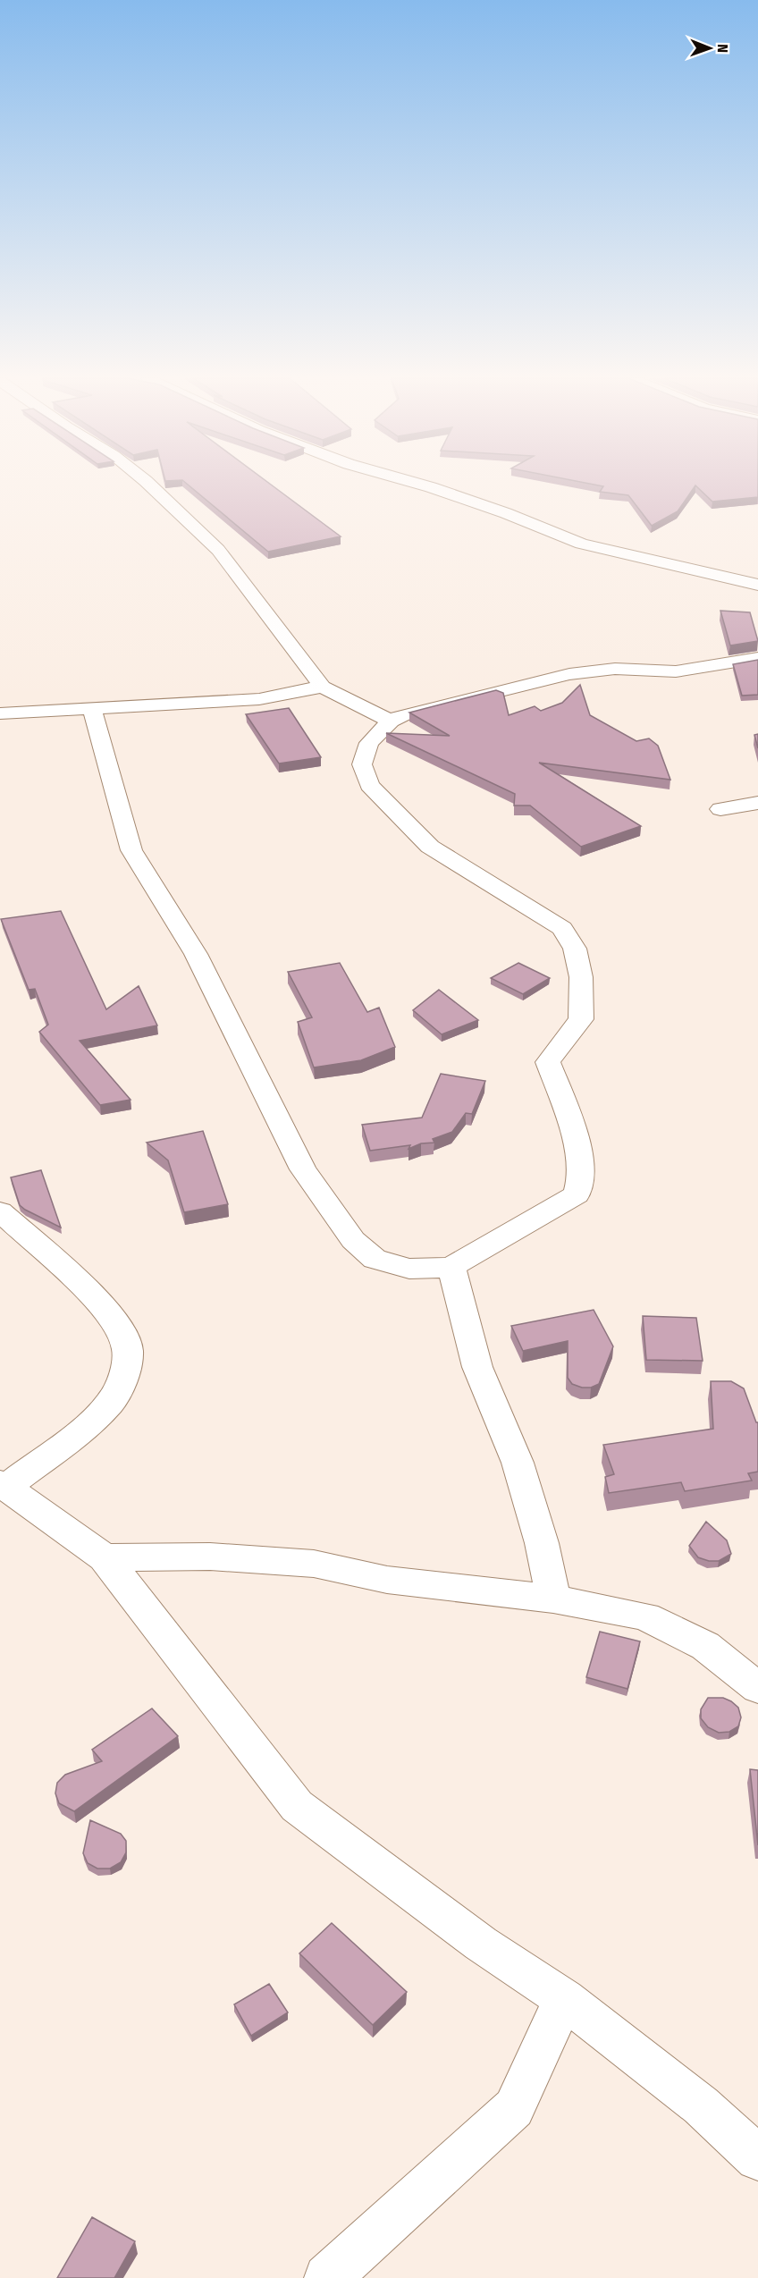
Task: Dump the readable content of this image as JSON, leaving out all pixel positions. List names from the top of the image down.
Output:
{
  "north": "right"
}
